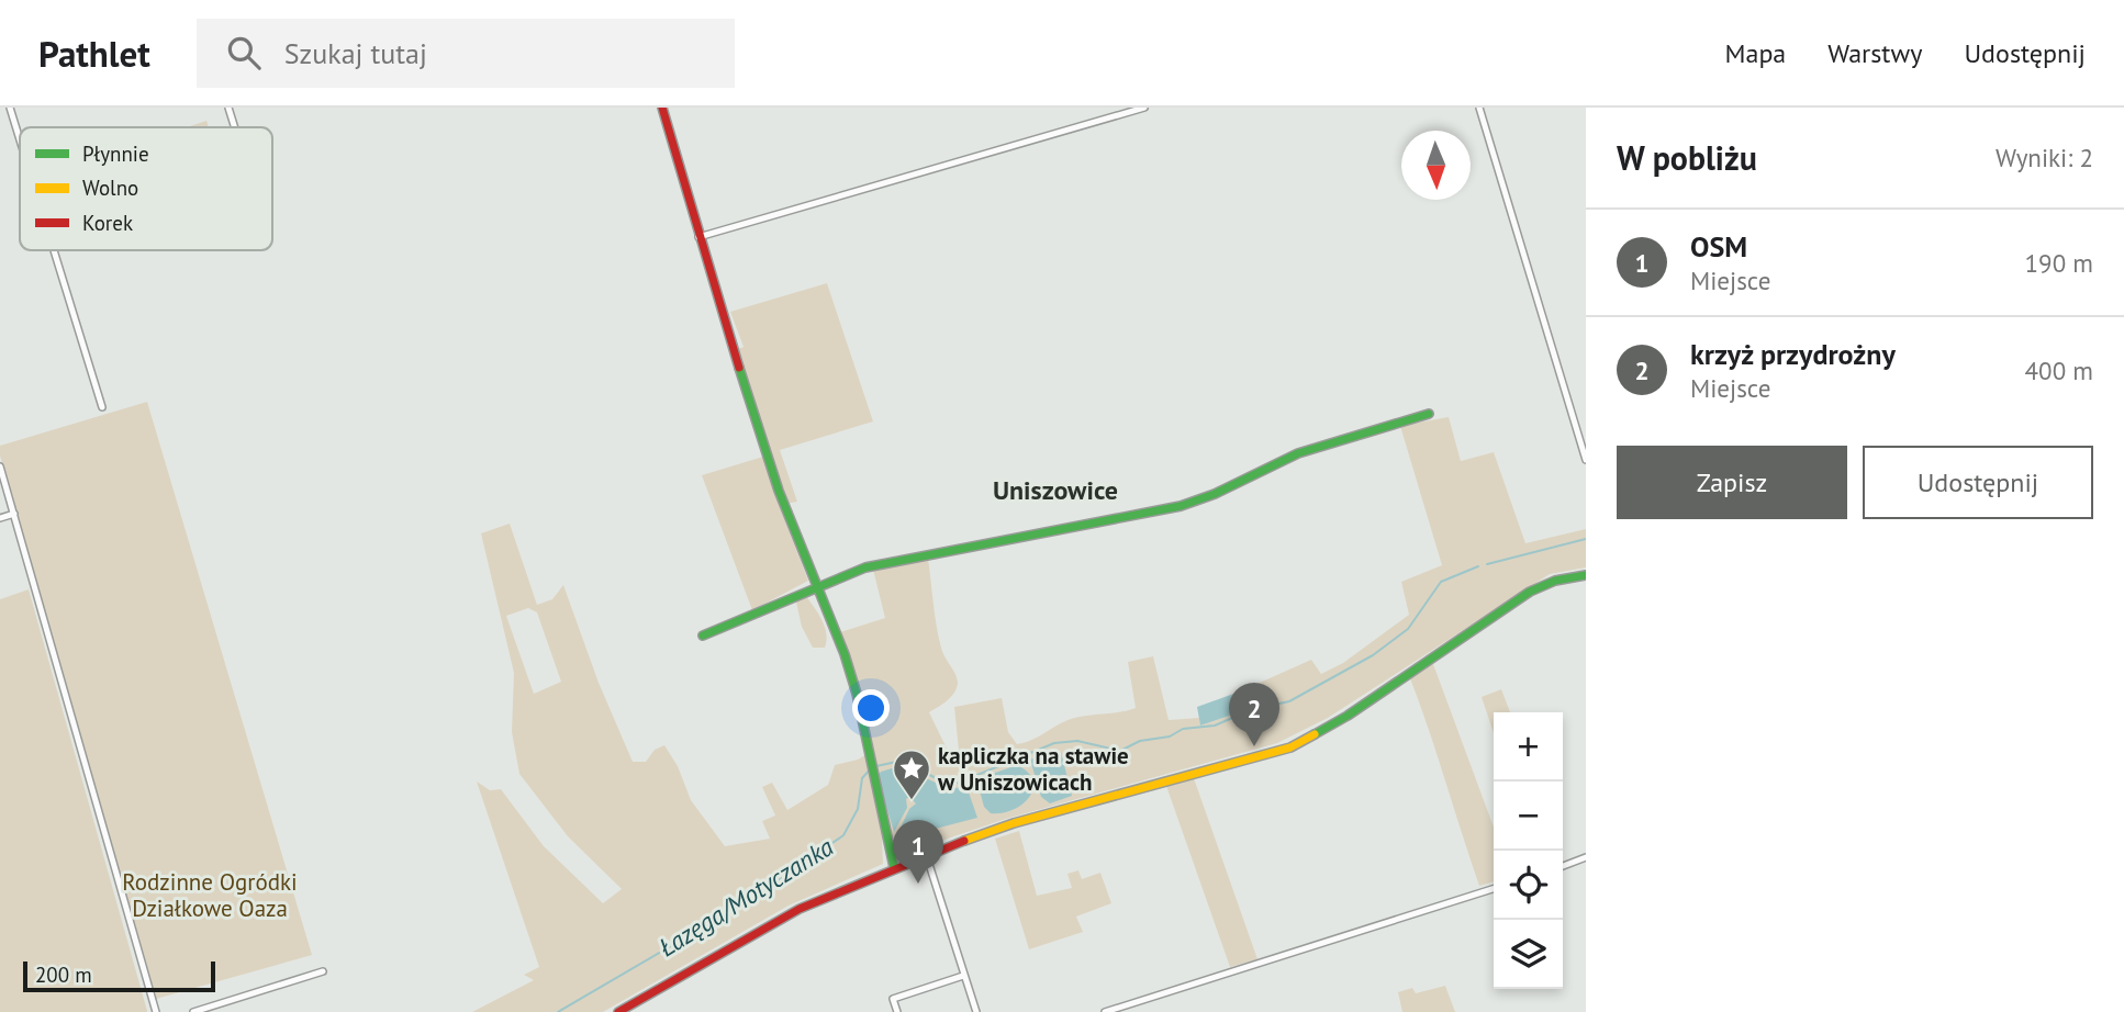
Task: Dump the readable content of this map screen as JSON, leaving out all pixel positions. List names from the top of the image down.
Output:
{
  "districts": ["Uniszowice"],
  "water": ["Łazęga/Motyczanka"],
  "parks": ["Rodzinne Ogródki Działkowe Oaza"],
  "places": {
    "place": ["kapliczka na stawie w Uniszowicach"]
  },
  "legend": ["Płynnie", "Wolno", "Korek"],
  "scale_bar": "200 m",
  "north": "bottom",
  "page": {
    "header": "Pathlet",
    "search": "Szukaj tutaj",
    "nav": ["Mapa", "Warstwy", "Udostępnij"],
    "heading": ["W pobliżu", "Wyniki: 2"],
    "list": [
      {
        "mark": "1",
        "name": "OSM",
        "note": "Miejsce",
        "value": "190 m"
      },
      {
        "mark": "2",
        "name": "krzyż przydrożny",
        "note": "Miejsce",
        "value": "400 m"
      }
    ],
    "buttons": ["Zapisz", "Udostępnij"],
    "pins": ["2", "1"],
    "map_buttons": ["+", "−"],
    "scale": "200 m"
  }
}
